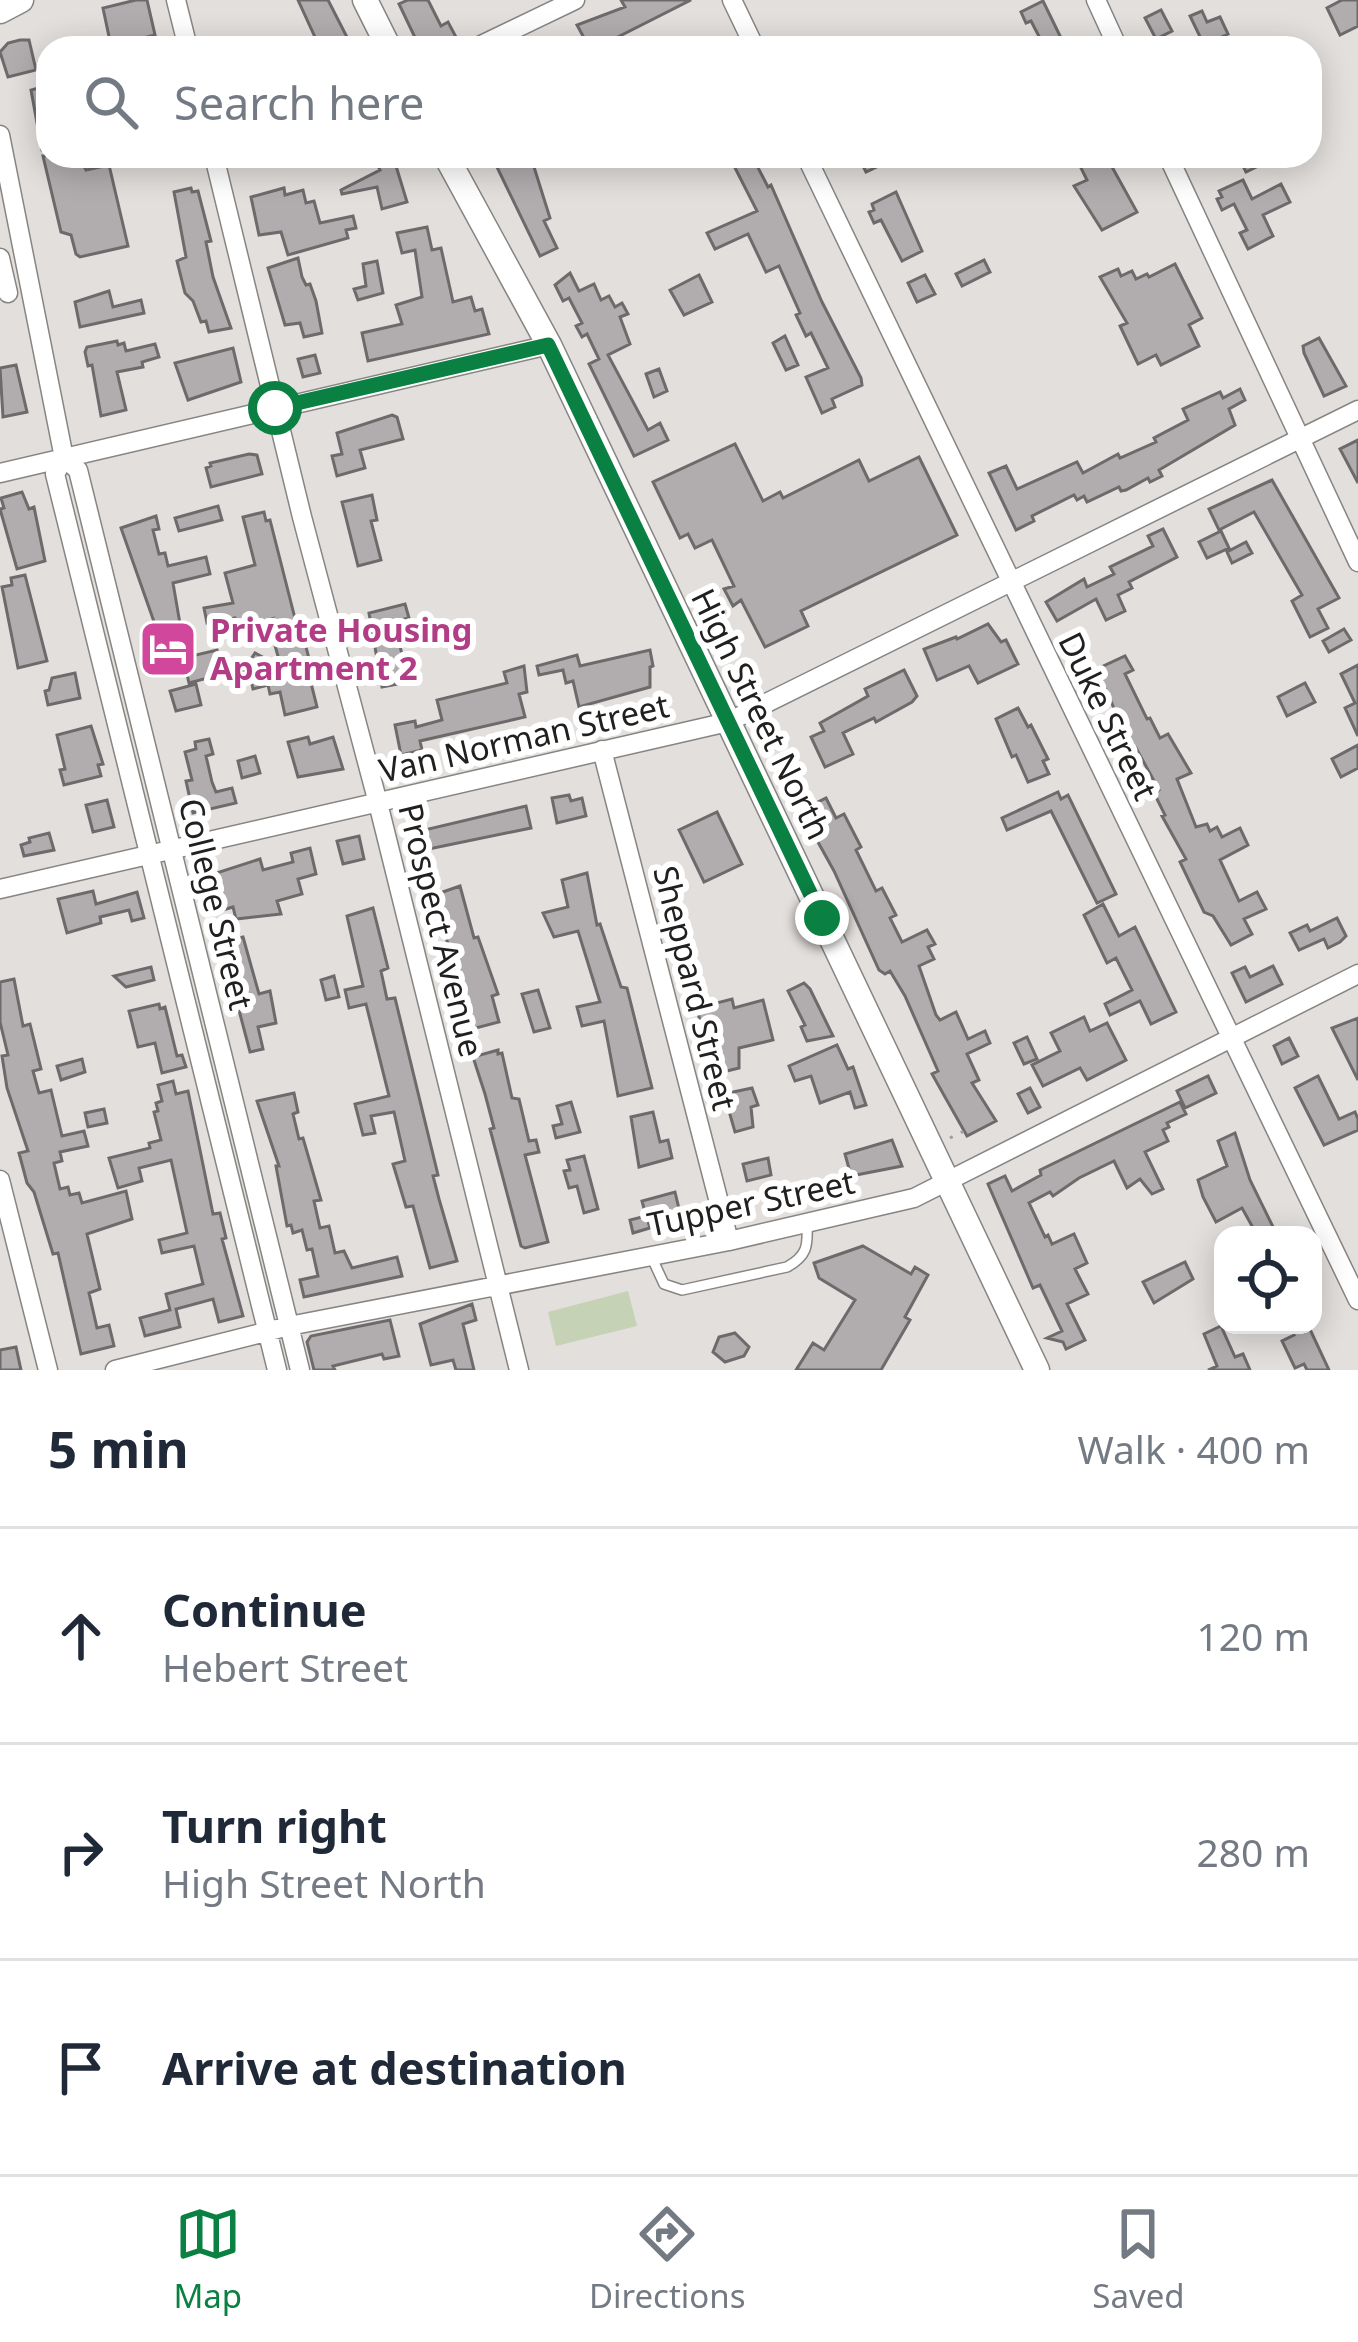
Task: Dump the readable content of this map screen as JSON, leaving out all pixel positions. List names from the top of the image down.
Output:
{
  "streets": {
    "main road": ["High Street North"],
    "street": [
      "Duke Street",
      "Van Norman Street",
      "College Street",
      "Prospect Avenue",
      "Sheppard Street",
      "Tupper Street"
    ]
  },
  "crossings": [
    ["High Street North", "Van Norman Street"],
    ["High Street North", "Tupper Street"],
    ["Duke Street", "Van Norman Street"],
    ["Duke Street", "Tupper Street"],
    ["Van Norman Street", "College Street"],
    ["Van Norman Street", "Prospect Avenue"],
    ["Van Norman Street", "Sheppard Street"],
    ["College Street", "Tupper Street"],
    ["Prospect Avenue", "Tupper Street"],
    ["Sheppard Street", "Tupper Street"]
  ],
  "places": {
    "hotel": ["Private Housing Apartment 2"]
  },
  "page": {
    "search": "Search here",
    "heading": ["5 min", "Walk · 400 m"],
    "list": [
      ["Continue", "Hebert Street", "120 m"],
      ["Turn right", "High Street North", "280 m"],
      "Arrive at destination"
    ],
    "nav": ["Map", "Directions", "Saved"]
  }
}
